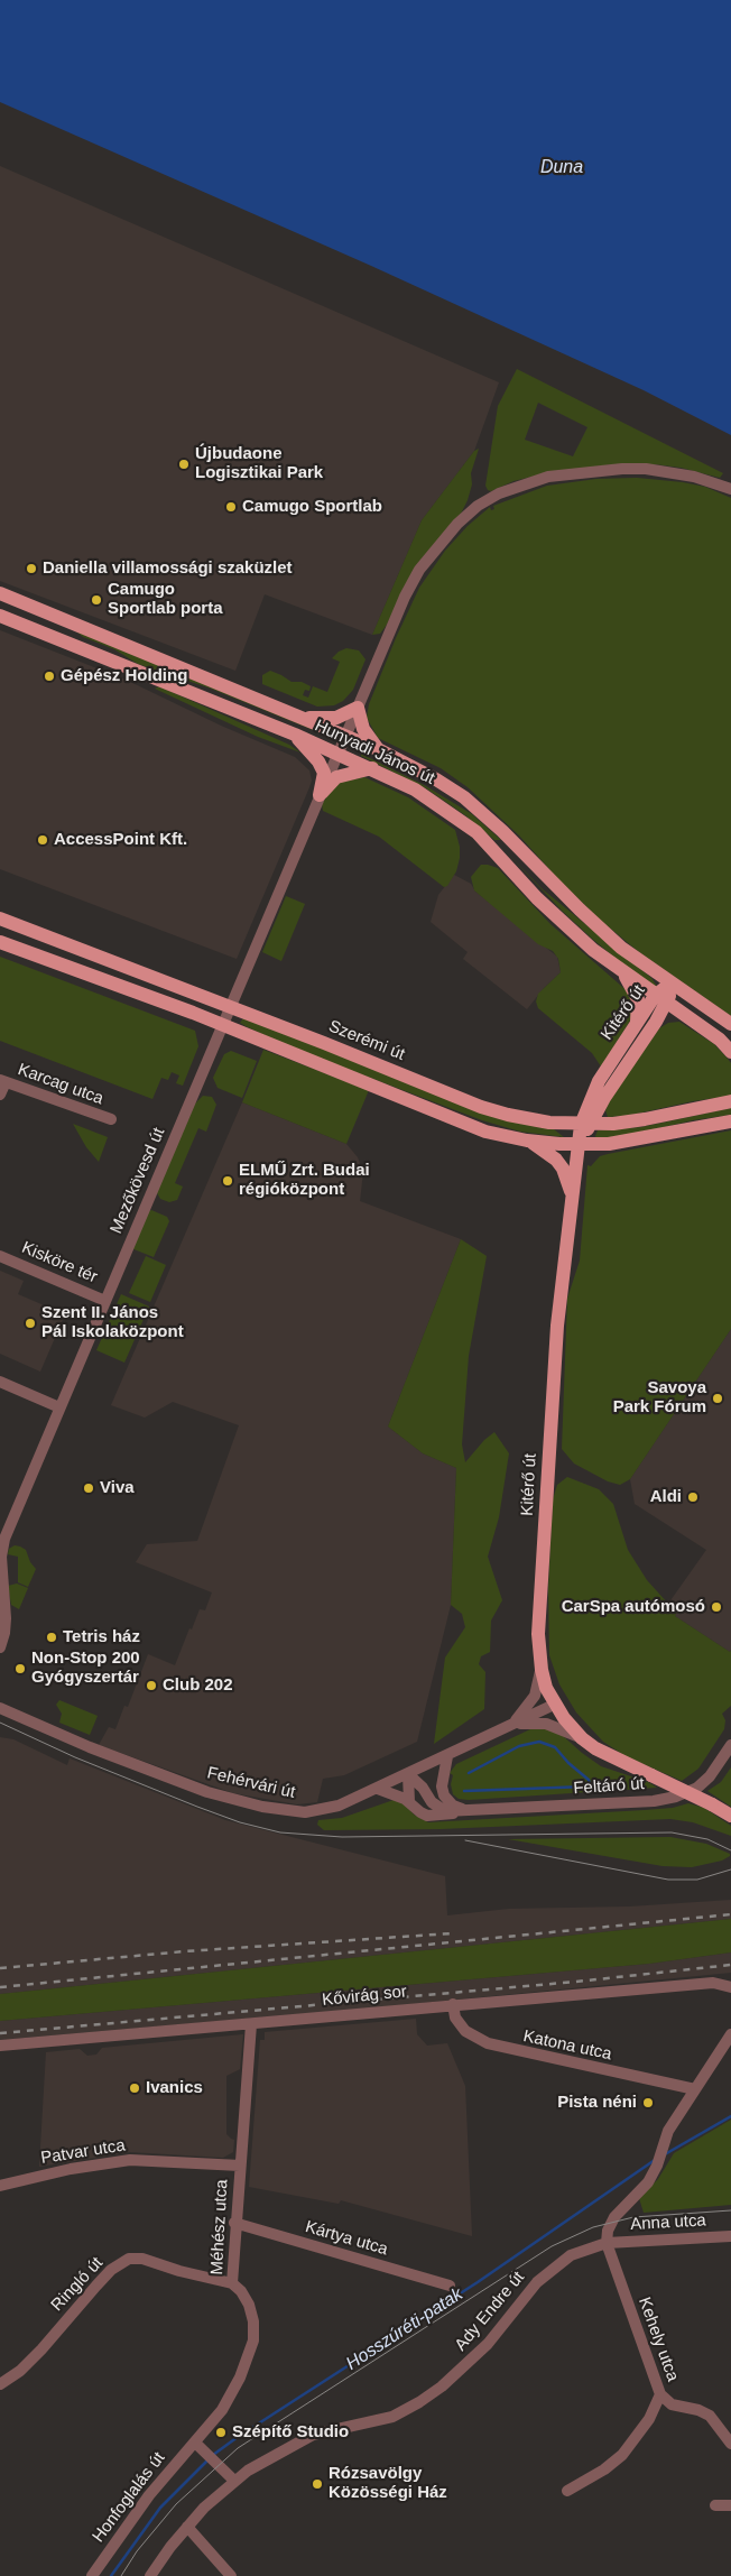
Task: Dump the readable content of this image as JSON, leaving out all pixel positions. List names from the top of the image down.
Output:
{
  "streets": {
    "main road": ["Hunyadi János út", "Kitérő út", "Szerémi út"],
    "street": [
      "Karcag utca",
      "Mezőkövesd út",
      "Kisköre tér",
      "Fehérvári út",
      "Feltáró út",
      "Kővirág sor",
      "Katona utca",
      "Patvar utca",
      "Anna utca",
      "Méhész utca",
      "Kártya utca",
      "Ringló út",
      "Ady Endre út",
      "Kehely utca",
      "Honfoglalás út"
    ]
  },
  "crossings": [
    ["Hunyadi János út", "Kitérő út"],
    ["Hunyadi János út", "Mezőkövesd út"],
    ["Kitérő út", "Szerémi út"],
    ["Kitérő út", "Fehérvári út"],
    ["Szerémi út", "Mezőkövesd út"],
    ["Mezőkövesd út", "Kisköre tér"],
    ["Fehérvári út", "Feltáró út"],
    ["Kővirág sor", "Katona utca"],
    ["Kővirág sor", "Méhész utca"],
    ["Patvar utca", "Méhész utca"],
    ["Anna utca", "Ady Endre út"],
    ["Anna utca", "Kehely utca"],
    ["Méhész utca", "Kártya utca"],
    ["Méhész utca", "Ringló út"],
    ["Méhész utca", "Honfoglalás út"],
    ["Ady Endre út", "Kehely utca"]
  ],
  "water": ["Duna", "Hosszúréti-patak"],
  "places": [
    "Újbudaone Logisztikai Park",
    "Camugo Sportlab",
    "Daniella villamossági szaküzlet",
    "Camugo Sportlab porta",
    "Gépész Holding",
    "AccessPoint Kft.",
    "ELMŰ Zrt. Budai régióközpont",
    "Szent II. János Pál Iskolaközpont",
    "Savoya Park Fórum",
    "Viva",
    "Aldi",
    "CarSpa autómosó",
    "Tetris ház",
    "Non-Stop 200 Gyógyszertár",
    "Club 202",
    "Ivanics",
    "Pista néni",
    "Szépítő Studio",
    "Rózsavölgy Közösségi Ház"
  ]
}
